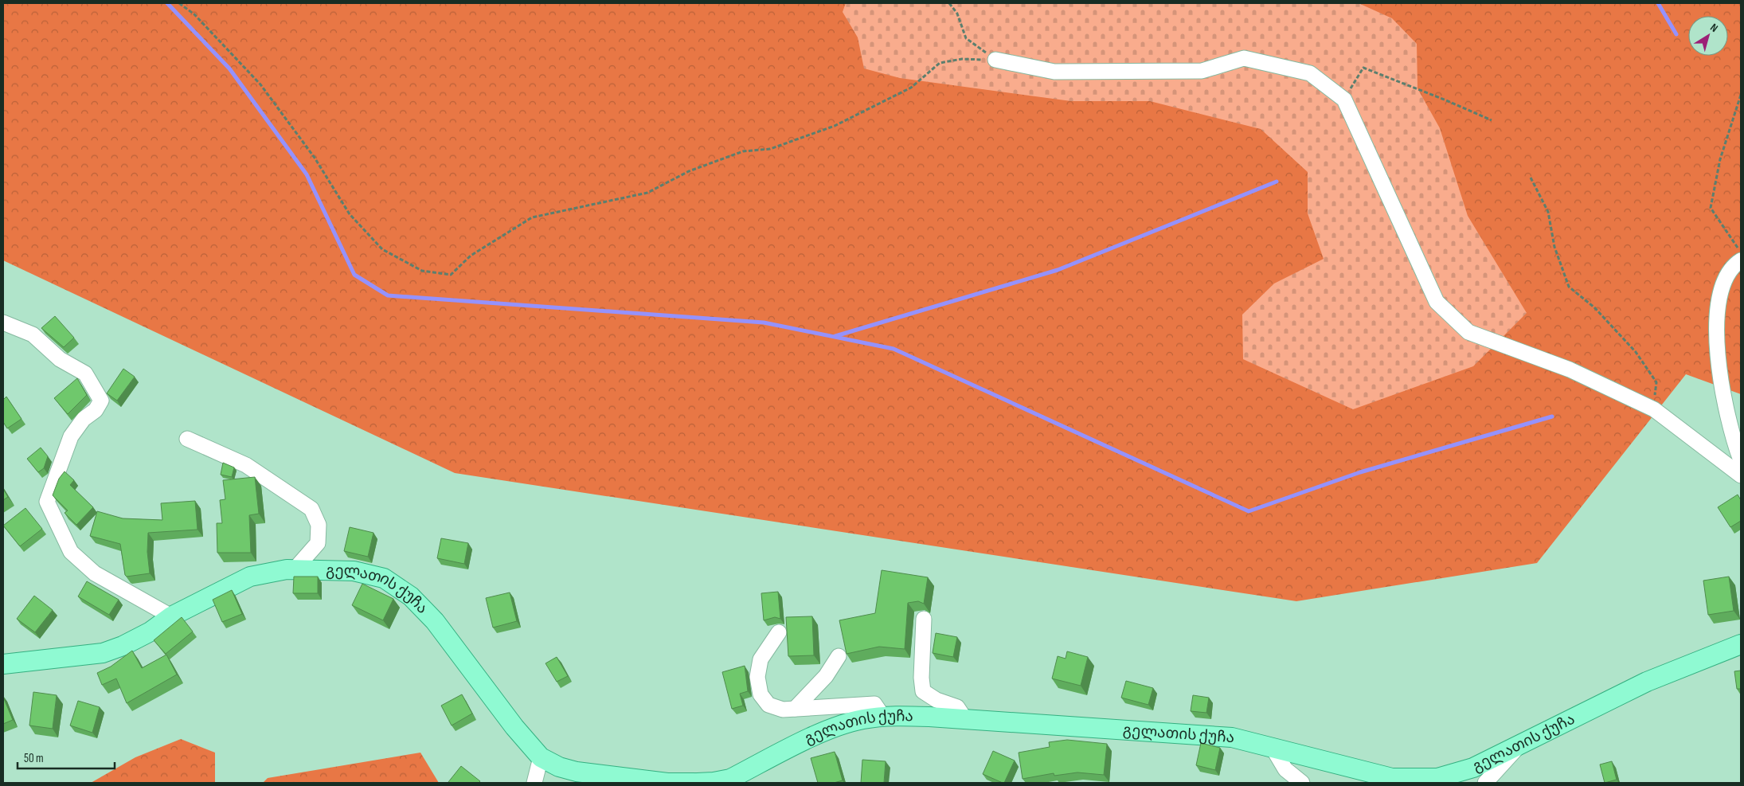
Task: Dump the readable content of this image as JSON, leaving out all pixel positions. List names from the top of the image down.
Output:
{
  "streets": {
    "main road": ["გელათის ქუჩა"]
  },
  "scale_bar": "50 m",
  "north": "top right"
}
